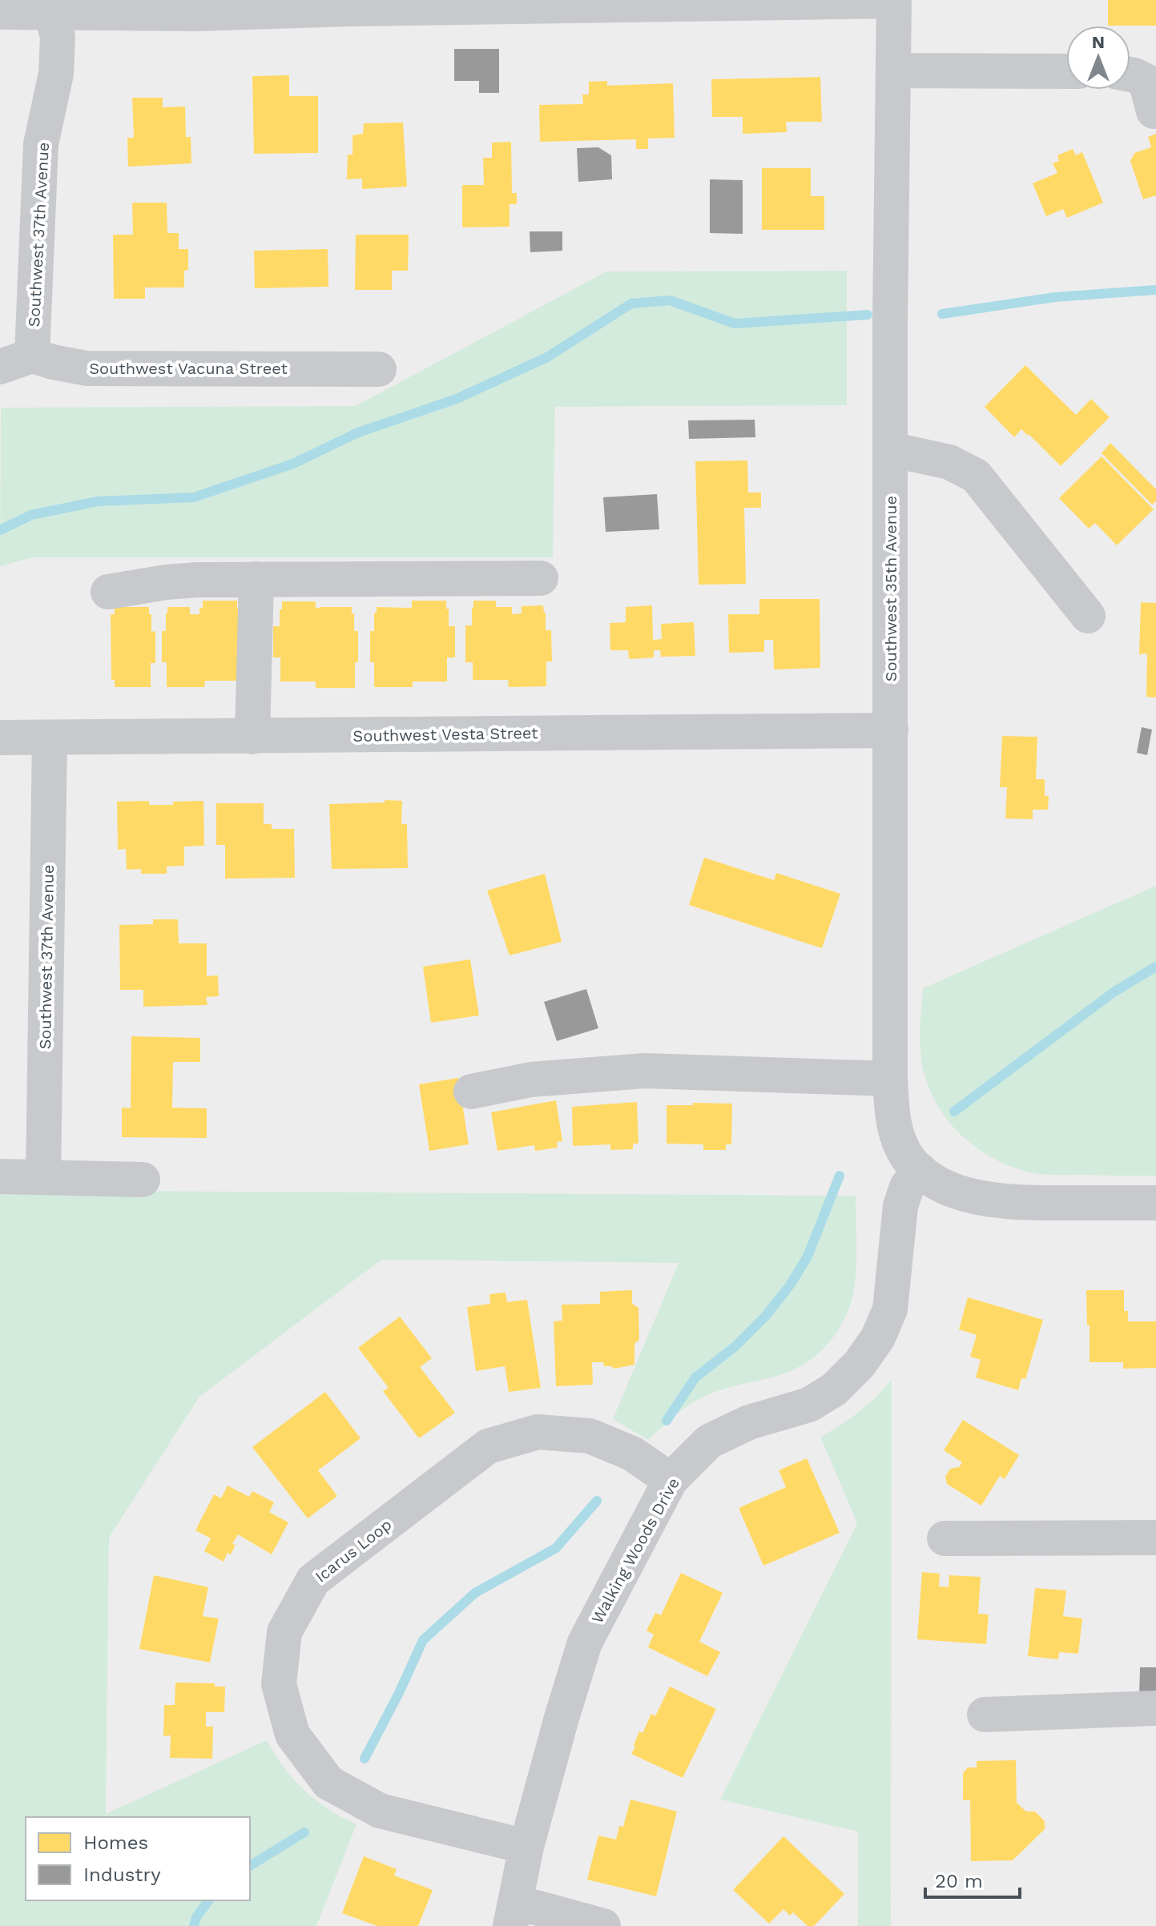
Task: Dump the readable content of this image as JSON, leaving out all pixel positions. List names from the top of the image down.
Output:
{
  "streets": {
    "street": [
      "Southwest 37th Avenue",
      "Southwest Vacuna Street",
      "Southwest 35th Avenue",
      "Southwest Vesta Street",
      "Icarus Loop",
      "Walking Woods Drive"
    ]
  },
  "crossings": [
    ["Southwest 37th Avenue", "Southwest Vacuna Street"],
    ["Southwest 37th Avenue", "Southwest Vesta Street"],
    ["Southwest 35th Avenue", "Southwest Vesta Street"],
    ["Southwest 35th Avenue", "Walking Woods Drive"],
    ["Icarus Loop", "Walking Woods Drive"]
  ],
  "legend": ["Homes", "Industry"],
  "scale_bar": "20 m",
  "north": "top"
}
